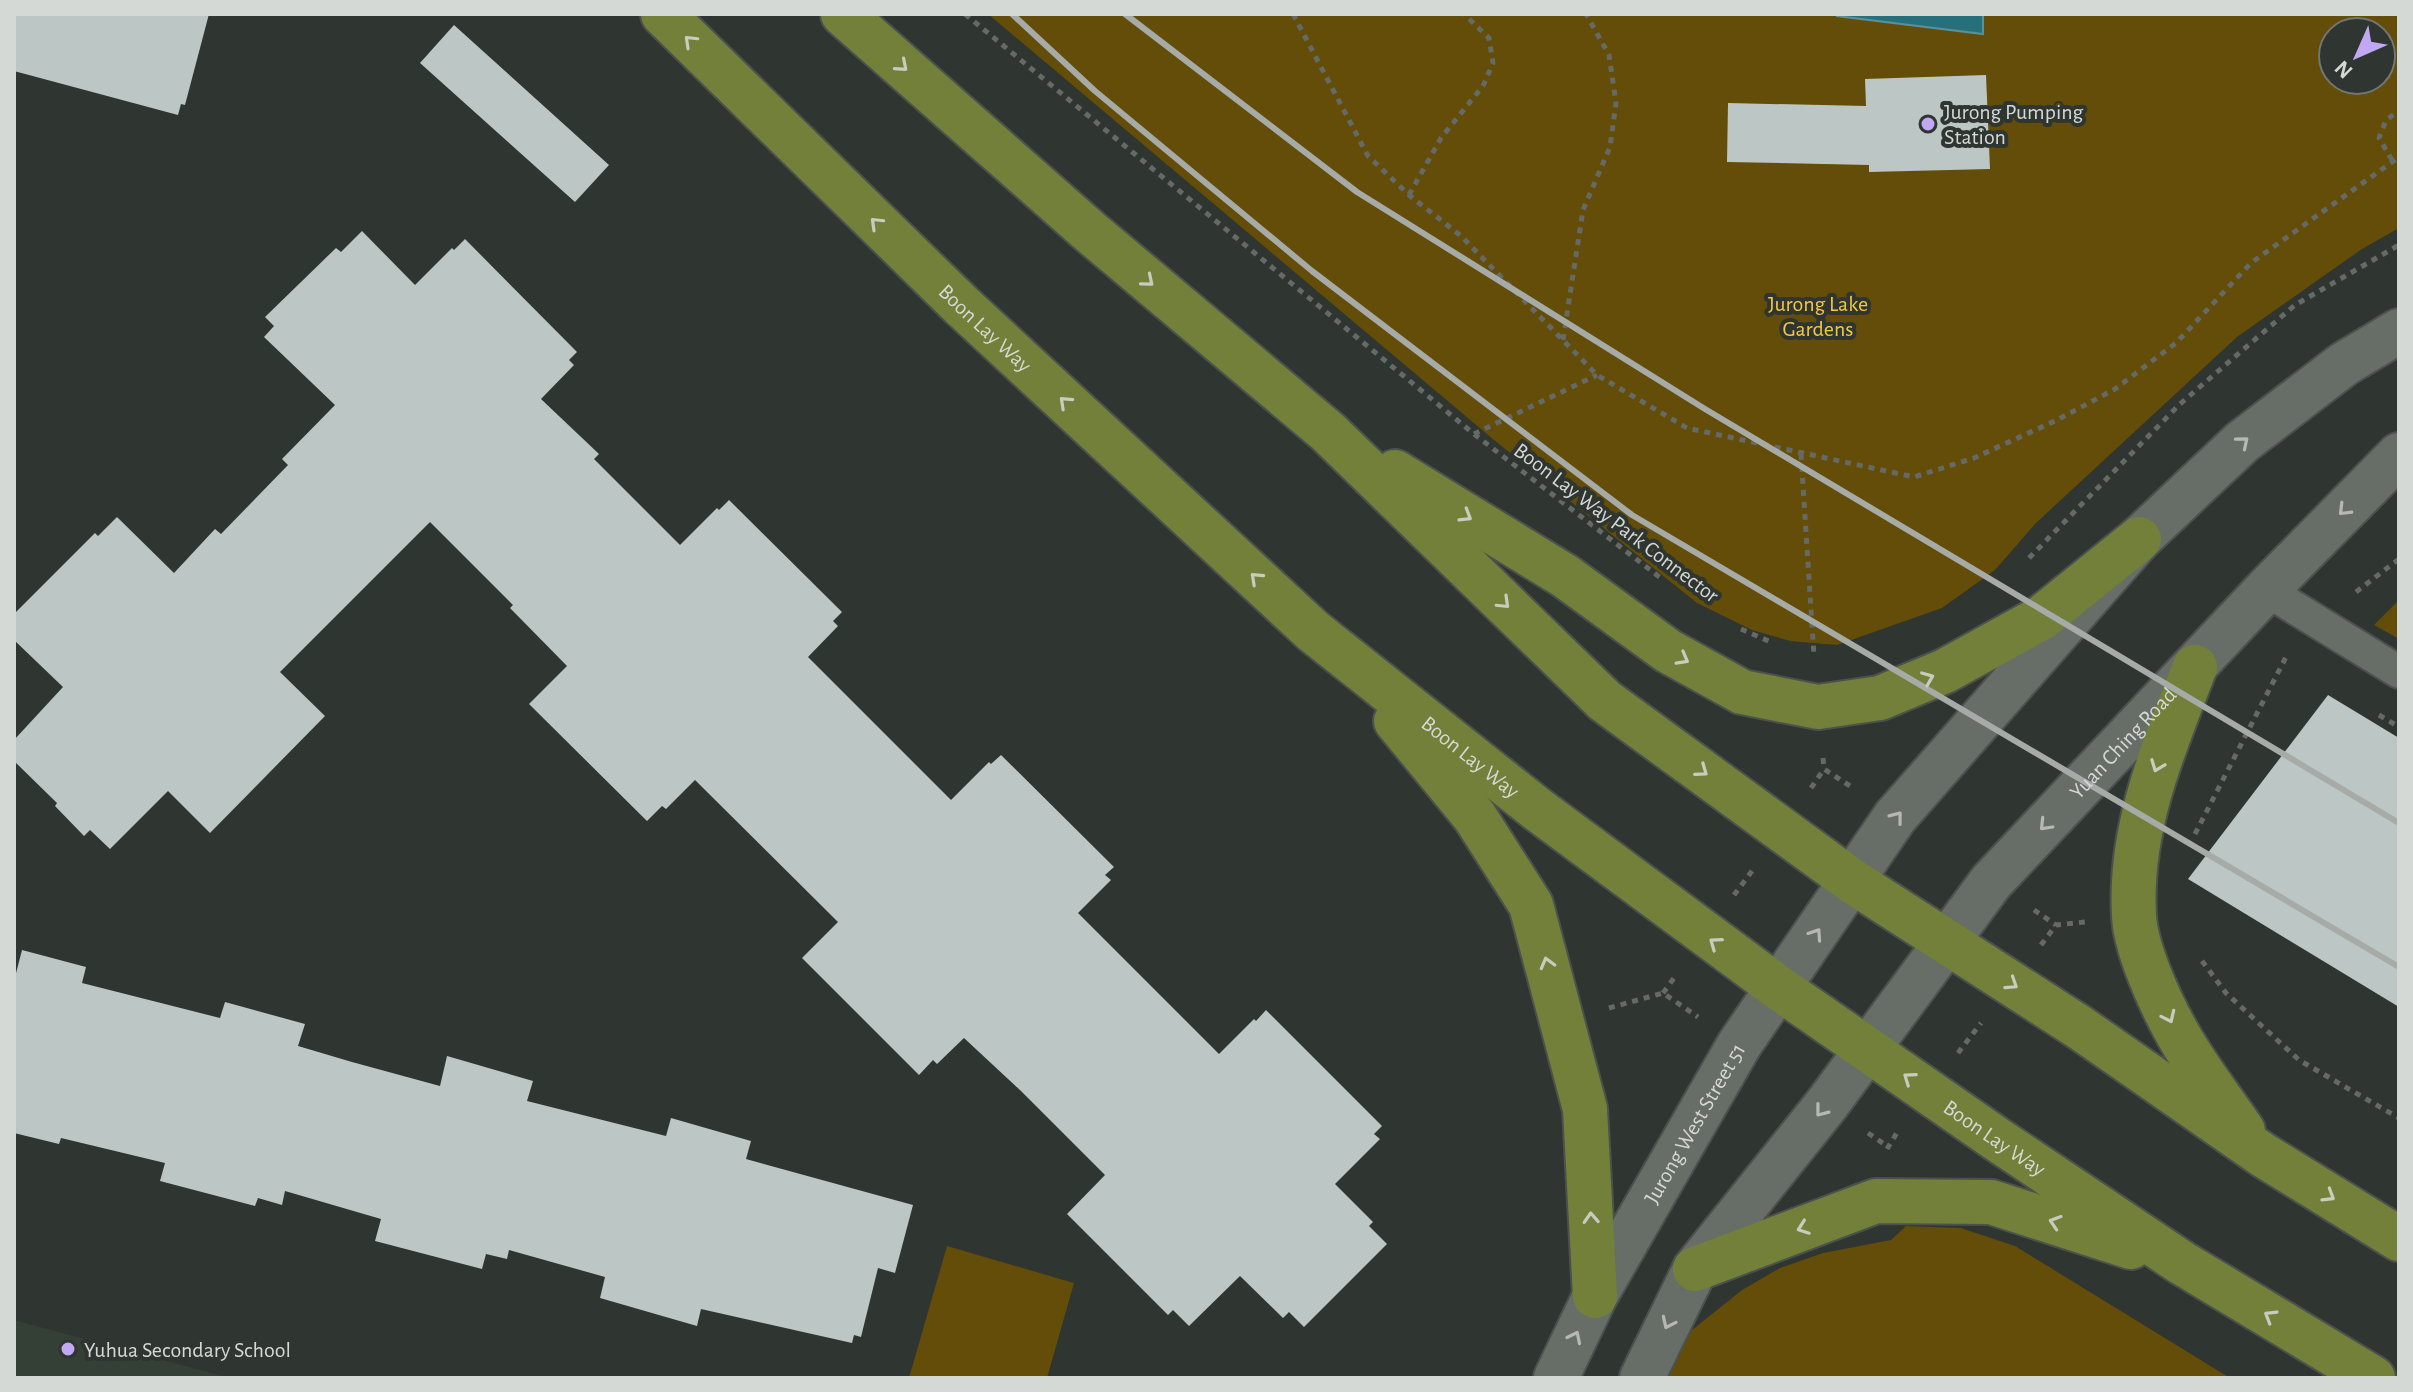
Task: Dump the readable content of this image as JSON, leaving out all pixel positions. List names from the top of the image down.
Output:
{
  "streets": {
    "main road": ["Boon Lay Way"],
    "street": ["Yuan Ching Road", "Jurong West Street 51"],
    "path": ["Boon Lay Way Park Connector"]
  },
  "crossings": [
    ["Boon Lay Way", "Yuan Ching Road"],
    ["Boon Lay Way", "Jurong West Street 51"]
  ],
  "one_way": ["Jurong West Street 51"],
  "parks": ["Jurong Lake Gardens"],
  "places": ["Jurong Pumping Station", "Yuhua Secondary School"],
  "north": "bottom left"
}
